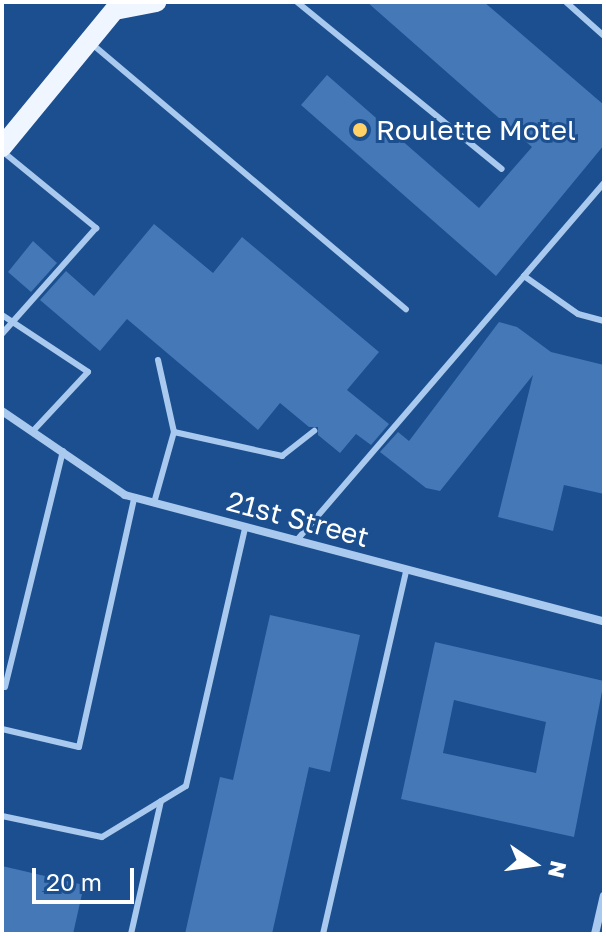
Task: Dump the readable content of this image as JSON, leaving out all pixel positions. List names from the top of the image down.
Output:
{
  "streets": {
    "street": ["21st Street"]
  },
  "places": ["Roulette Motel"],
  "scale_bar": "20 m",
  "north": "right"
}
